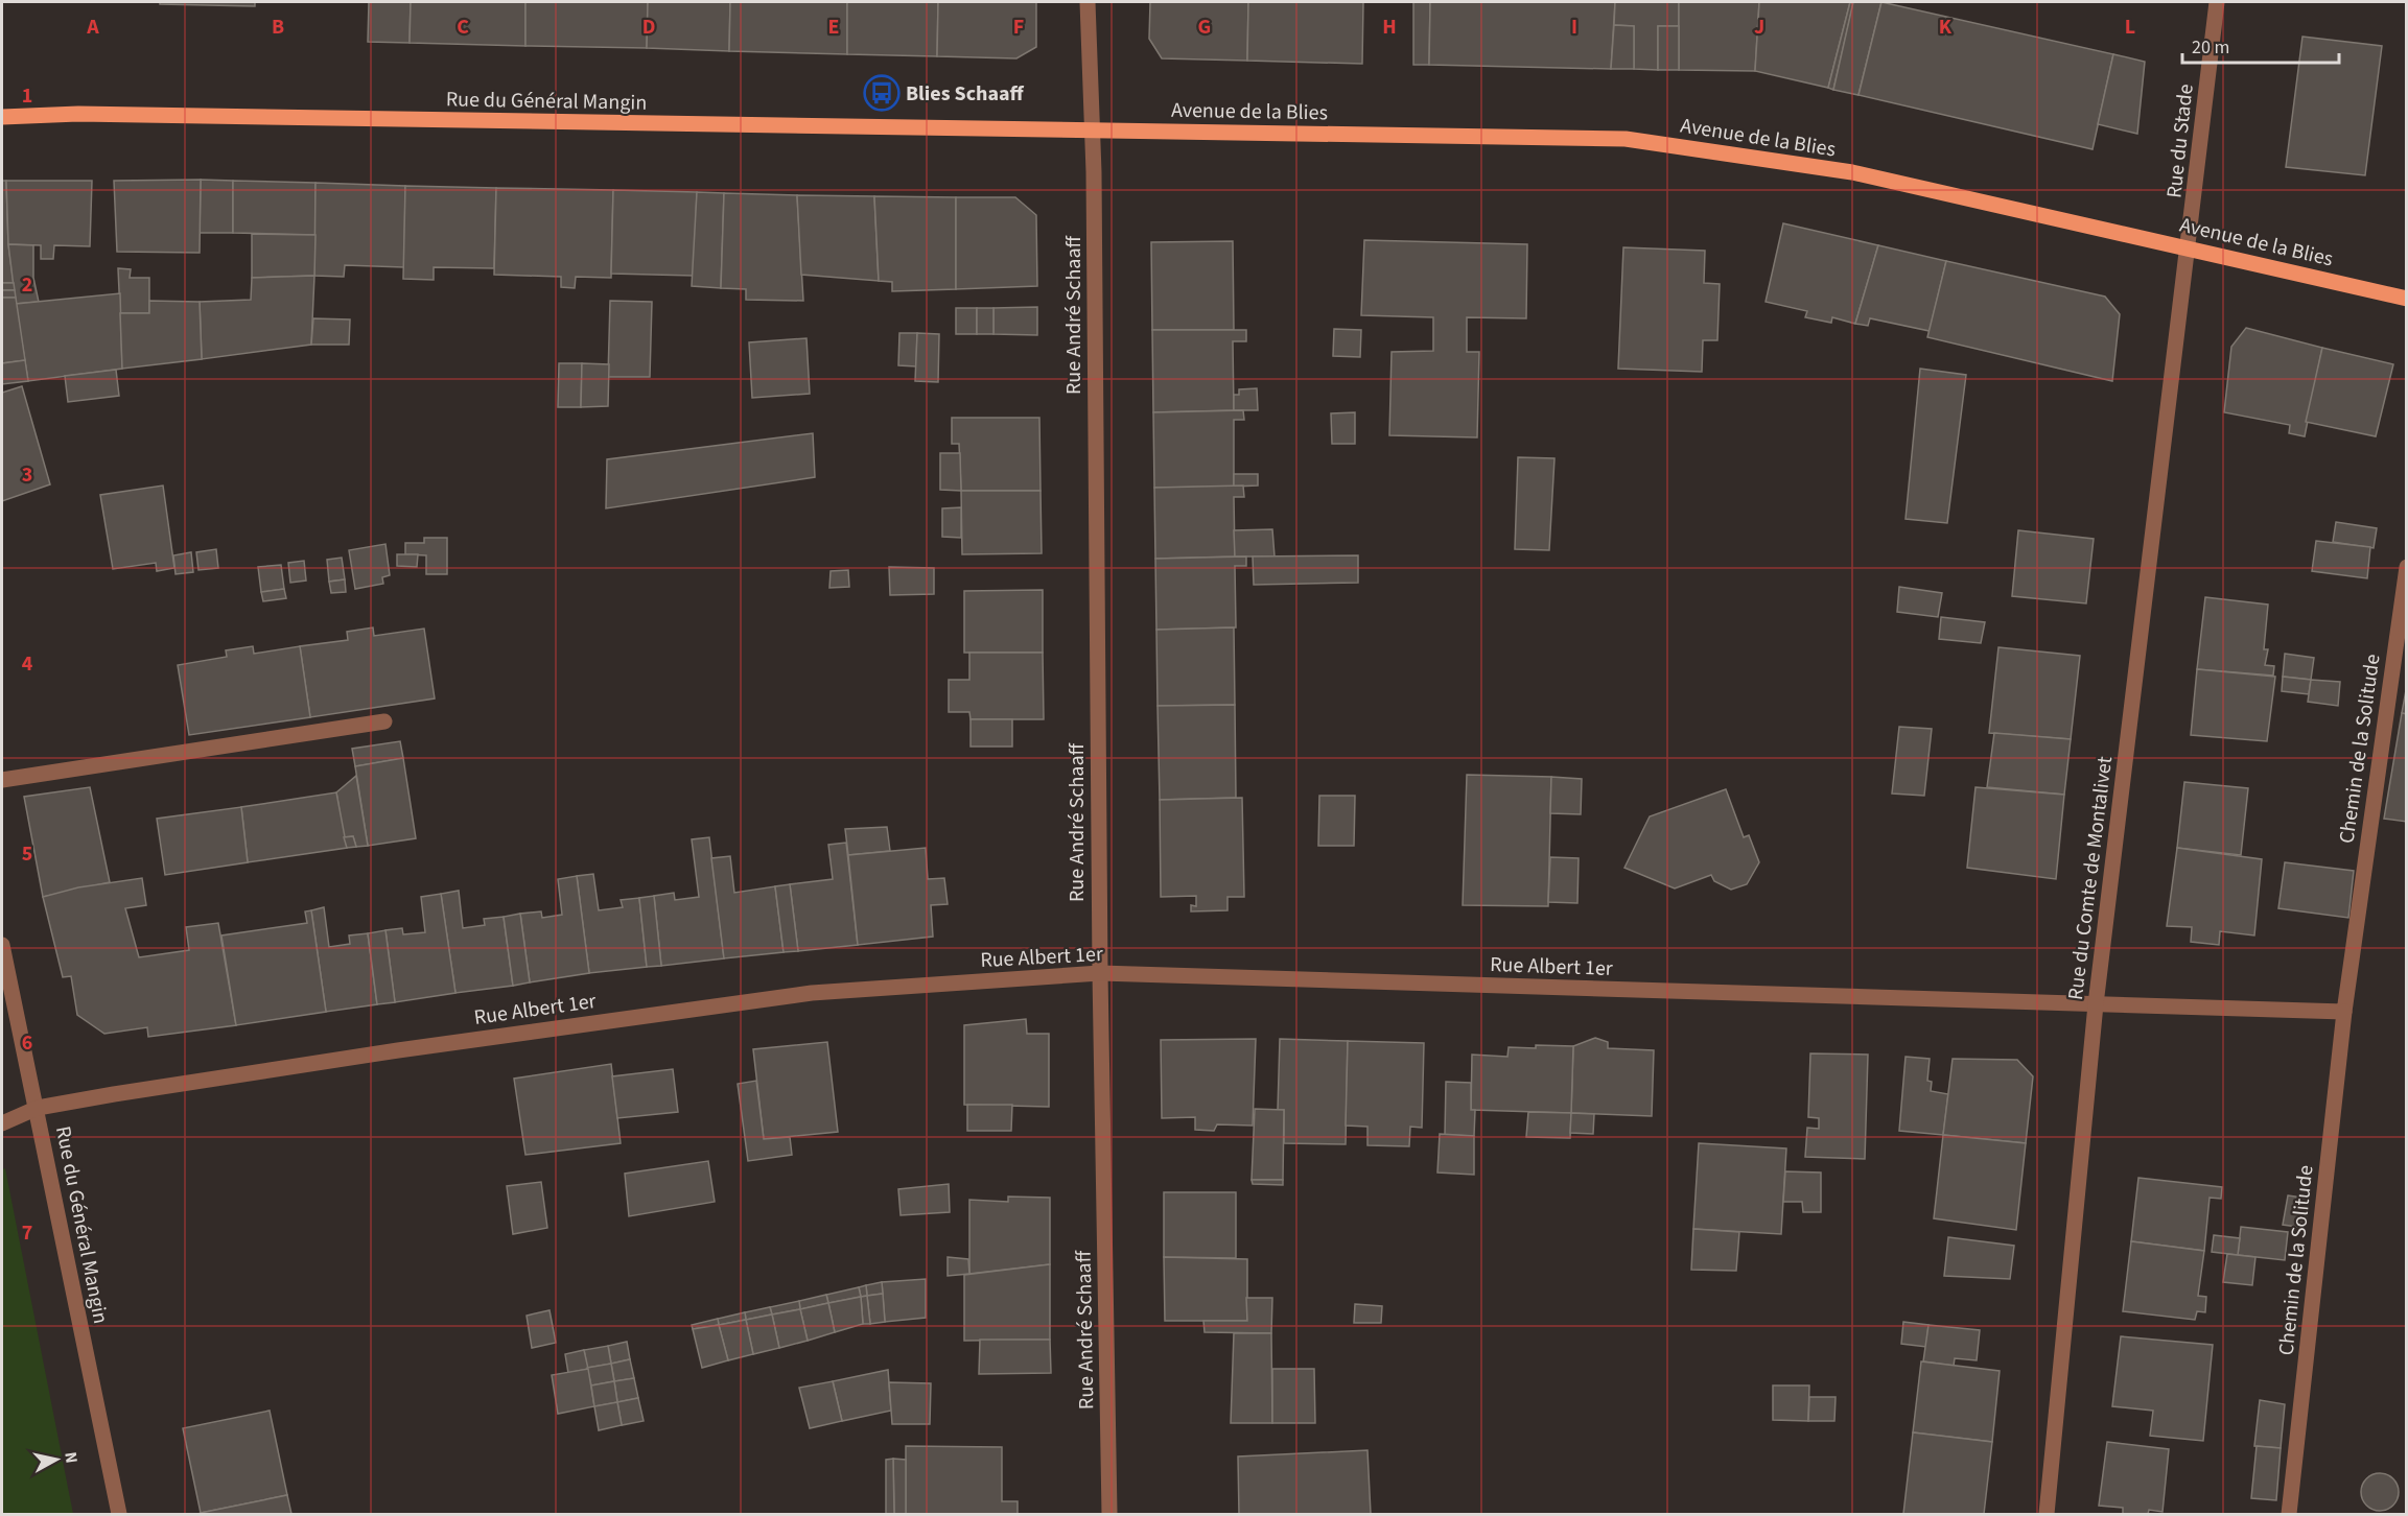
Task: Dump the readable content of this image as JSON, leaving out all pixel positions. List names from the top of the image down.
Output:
{
  "streets": {
    "main road": ["Rue du Général Mangin", "Avenue de la Blies"],
    "street": [
      "Rue du Stade",
      "Rue André Schaaff",
      "Chemin de la Solitude",
      "Rue du Comte de Montalivet",
      "Rue Albert 1er"
    ]
  },
  "crossings": [
    ["Rue du Général Mangin", "Avenue de la Blies"],
    ["Rue du Général Mangin", "Rue André Schaaff"],
    ["Rue du Général Mangin", "Rue Albert 1er"],
    ["Avenue de la Blies", "Rue du Stade"],
    ["Avenue de la Blies", "Rue André Schaaff"],
    ["Avenue de la Blies", "Rue du Comte de Montalivet"],
    ["Rue du Stade", "Rue du Comte de Montalivet"],
    ["Rue André Schaaff", "Rue Albert 1er"],
    ["Rue du Comte de Montalivet", "Rue Albert 1er"]
  ],
  "places": {
    "bus stop": ["Blies Schaaff"]
  },
  "scale_bar": "20 m",
  "north": "right",
  "grid": {
    "columns": [
      "A",
      "B",
      "C",
      "D",
      "E",
      "F",
      "G",
      "H",
      "I",
      "J",
      "K",
      "L"
    ],
    "rows": [
      "1",
      "2",
      "3",
      "4",
      "5",
      "6",
      "7"
    ]
  }
}
